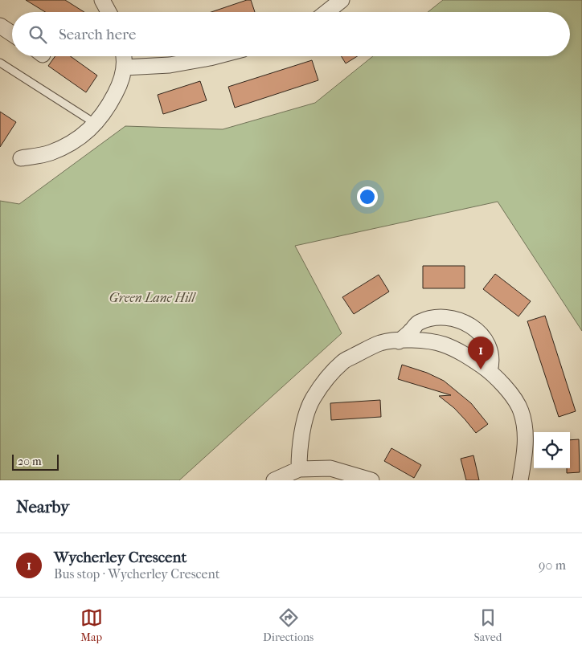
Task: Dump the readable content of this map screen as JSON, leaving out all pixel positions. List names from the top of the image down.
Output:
{
  "parks": ["Green Lane Hill"],
  "scale_bar": "20 m",
  "page": {
    "search": "Search here",
    "pins": "1",
    "scale": "20 m",
    "heading": "Nearby",
    "list": [
      {
        "mark": "1",
        "name": "Wycherley Crescent",
        "note": "Bus stop · Wycherley Crescent",
        "value": "90 m"
      }
    ],
    "nav": ["Map", "Directions", "Saved"]
  }
}
